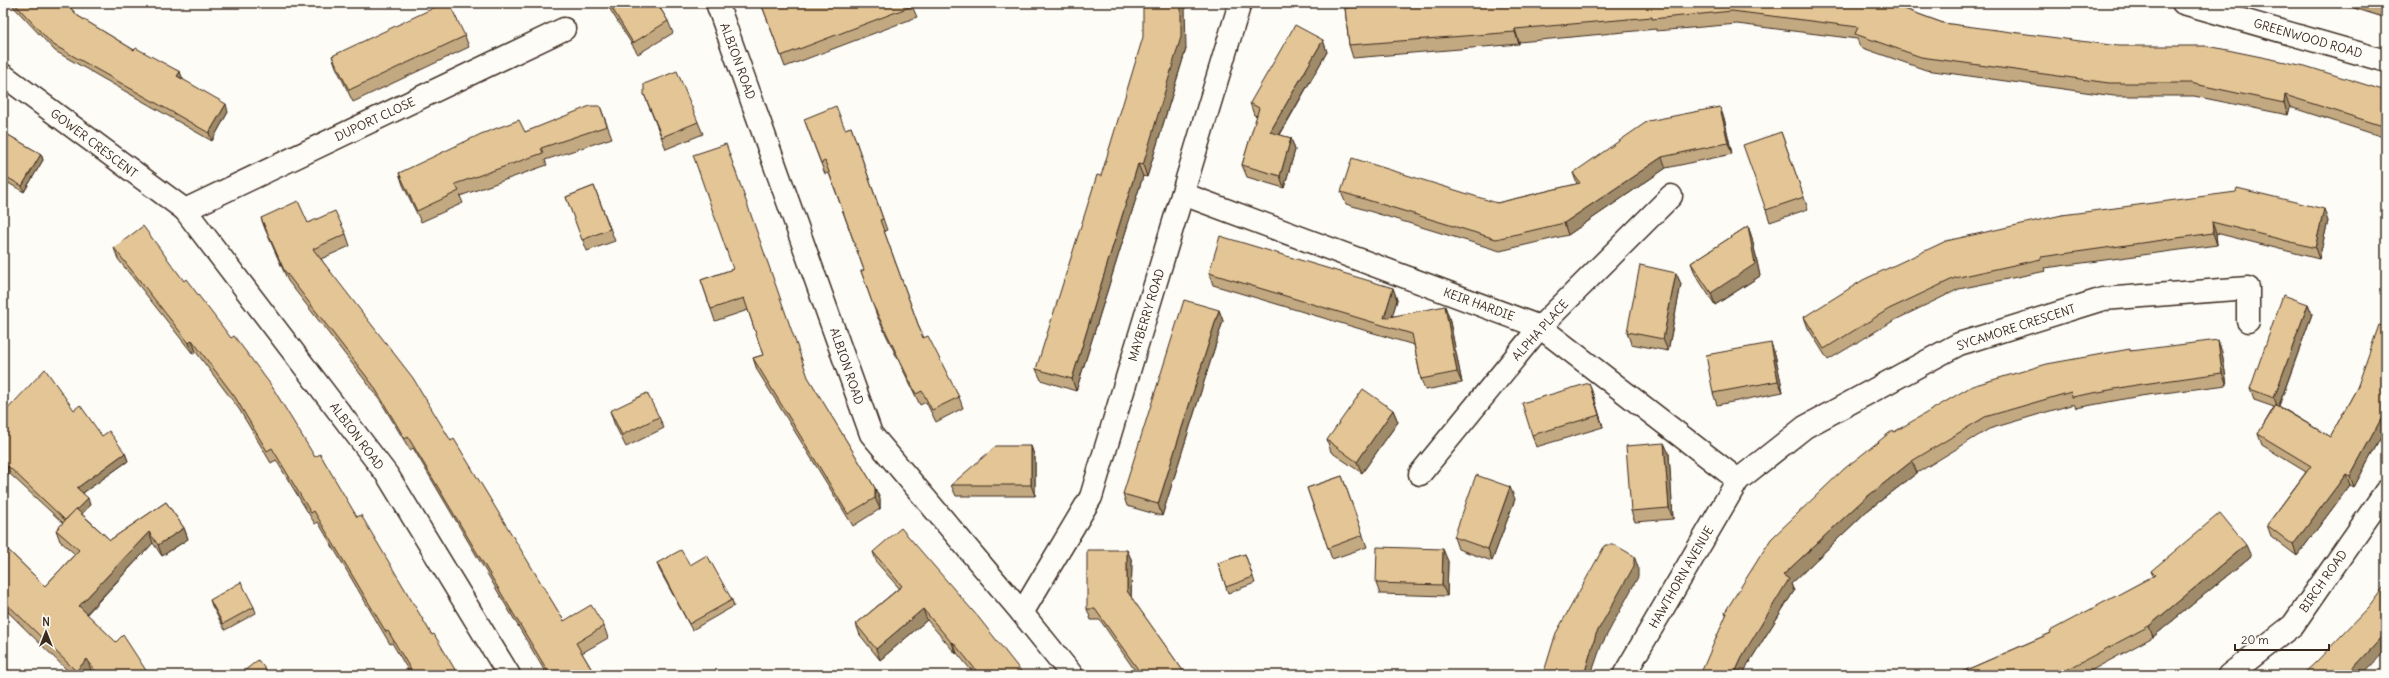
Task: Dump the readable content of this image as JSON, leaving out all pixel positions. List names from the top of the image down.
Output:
{
  "streets": {
    "street": [
      "GREENWOOD ROAD",
      "ALBION ROAD",
      "DUPORT CLOSE",
      "GOWER CRESCENT",
      "KEIR HARDIE",
      "MAYBERRY ROAD",
      "SYCAMORE CRESCENT",
      "ALPHA PLACE",
      "HAWTHORN AVENUE",
      "BIRCH ROAD"
    ]
  },
  "crossings": [
    ["ALBION ROAD", "DUPORT CLOSE"],
    ["ALBION ROAD", "GOWER CRESCENT"],
    ["ALBION ROAD", "MAYBERRY ROAD"],
    ["DUPORT CLOSE", "GOWER CRESCENT"],
    ["KEIR HARDIE", "MAYBERRY ROAD"],
    ["KEIR HARDIE", "SYCAMORE CRESCENT"],
    ["KEIR HARDIE", "ALPHA PLACE"],
    ["KEIR HARDIE", "HAWTHORN AVENUE"],
    ["SYCAMORE CRESCENT", "HAWTHORN AVENUE"]
  ],
  "scale_bar": "20 m",
  "north": "top"
}
